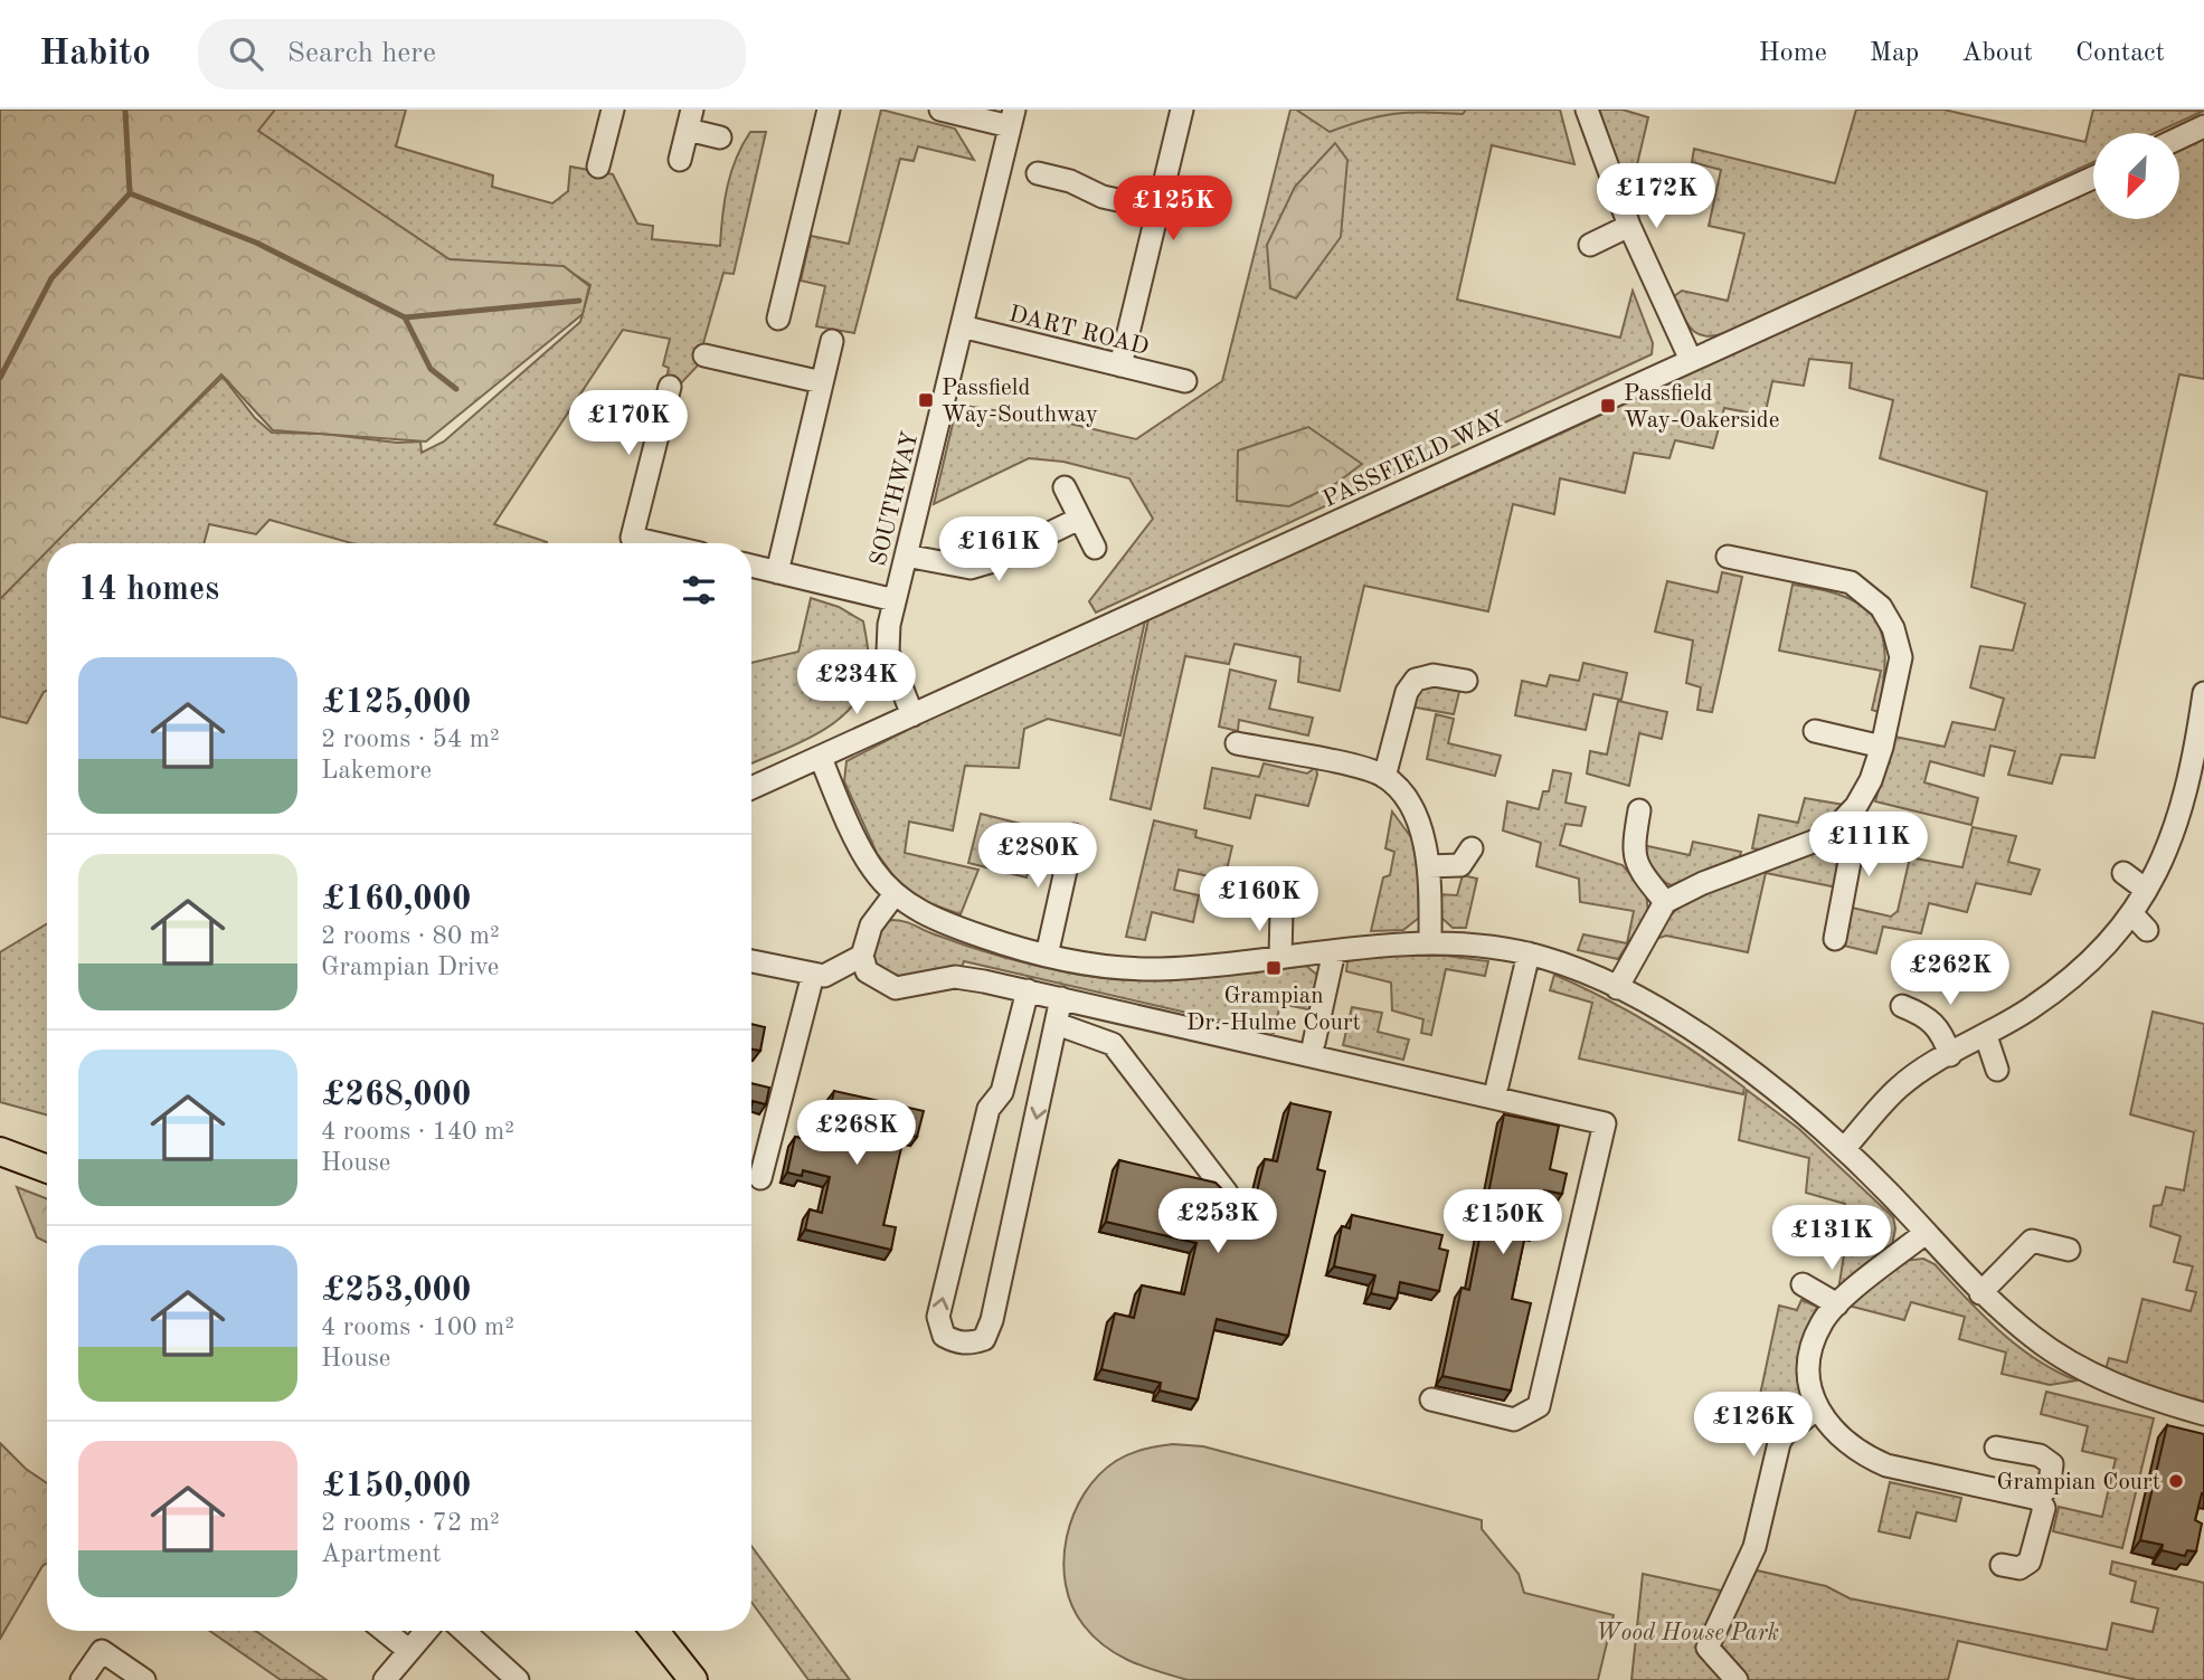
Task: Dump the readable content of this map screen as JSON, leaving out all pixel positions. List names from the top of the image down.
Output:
{
  "streets": {
    "street": ["DART ROAD", "PASSFIELD WAY", "SOUTHWAY"]
  },
  "crossings": [
    ["DART ROAD", "SOUTHWAY"],
    ["PASSFIELD WAY", "SOUTHWAY"]
  ],
  "parks": ["Wood House Park"],
  "places": {
    "transit": ["Passfield Way-Southway", "Passfield Way-Oakerside", "Grampian Dr.-Hulme Court"],
    "other": ["Grampian Court"]
  },
  "north": "bottom left",
  "page": {
    "header": "Habito",
    "search": "Search here",
    "nav": [
      "Home",
      "Map",
      "About",
      "Contact"
    ],
    "price": [
      "£172K",
      "£125K",
      "£170K",
      "£161K",
      "£234K",
      "£111K",
      "£280K",
      "£160K",
      "£262K",
      "£268K",
      "£253K",
      "£150K",
      "£131K",
      "£126K"
    ],
    "heading": "14 homes",
    "list": [
      {
        "name": "£125,000",
        "note": "2 rooms · 54 m² · Lakemore"
      },
      {
        "name": "£160,000",
        "note": "2 rooms · 80 m² · Grampian Drive"
      },
      {
        "name": "£268,000",
        "note": "4 rooms · 140 m² · House"
      },
      {
        "name": "£253,000",
        "note": "4 rooms · 100 m² · House"
      },
      {
        "name": "£150,000",
        "note": "2 rooms · 72 m² · Apartment"
      }
    ]
  }
}
